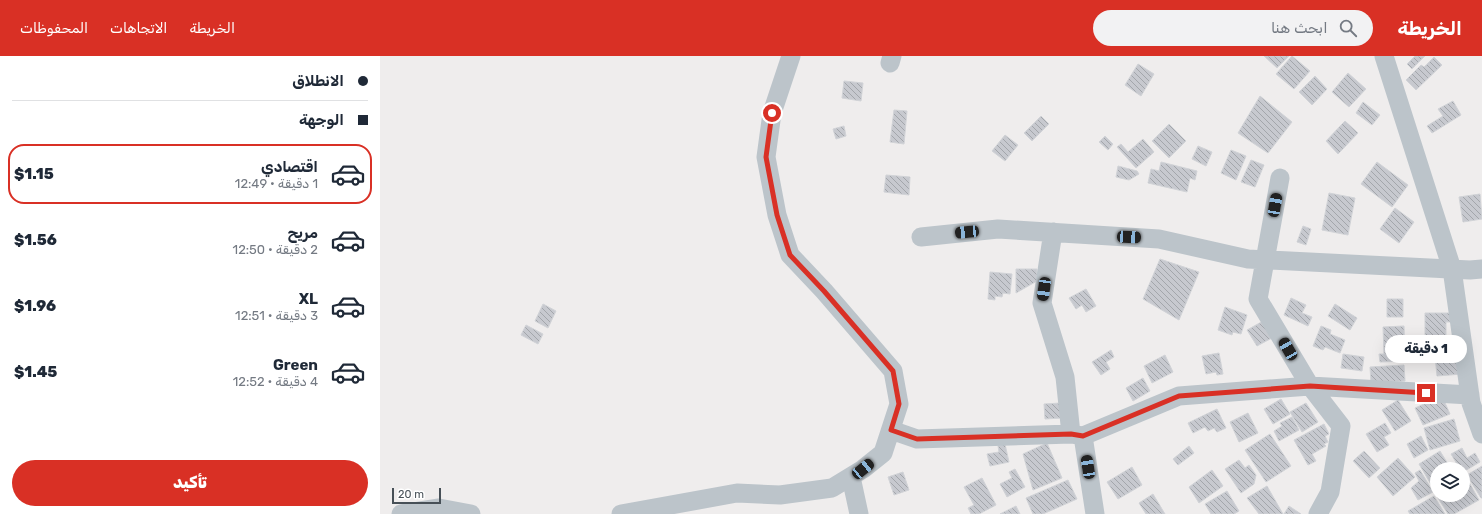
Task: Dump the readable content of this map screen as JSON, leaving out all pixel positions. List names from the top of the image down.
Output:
{
  "scale_bar": "20 m",
  "page": {
    "header": "الخريطة",
    "search": "ابحث هنا",
    "nav": ["الخريطة", "الاتجاهات", "المحفوظات"],
    "banner": ["الانطلاق", "الوجهة"],
    "list": [
      {
        "name": "اقتصادي",
        "note": "1 دقيقة · 12:49",
        "value": "$1.15"
      },
      {
        "name": "مريح",
        "note": "2 دقيقة · 12:50",
        "value": "$1.56"
      },
      {
        "name": "XL",
        "note": "3 دقيقة · 12:51",
        "value": "$1.96"
      },
      {
        "name": "Green",
        "note": "4 دقيقة · 12:52",
        "value": "$1.45"
      }
    ],
    "bubble": "1 دقيقة",
    "buttons": "تأكيد",
    "scale": "20 m"
  }
}
